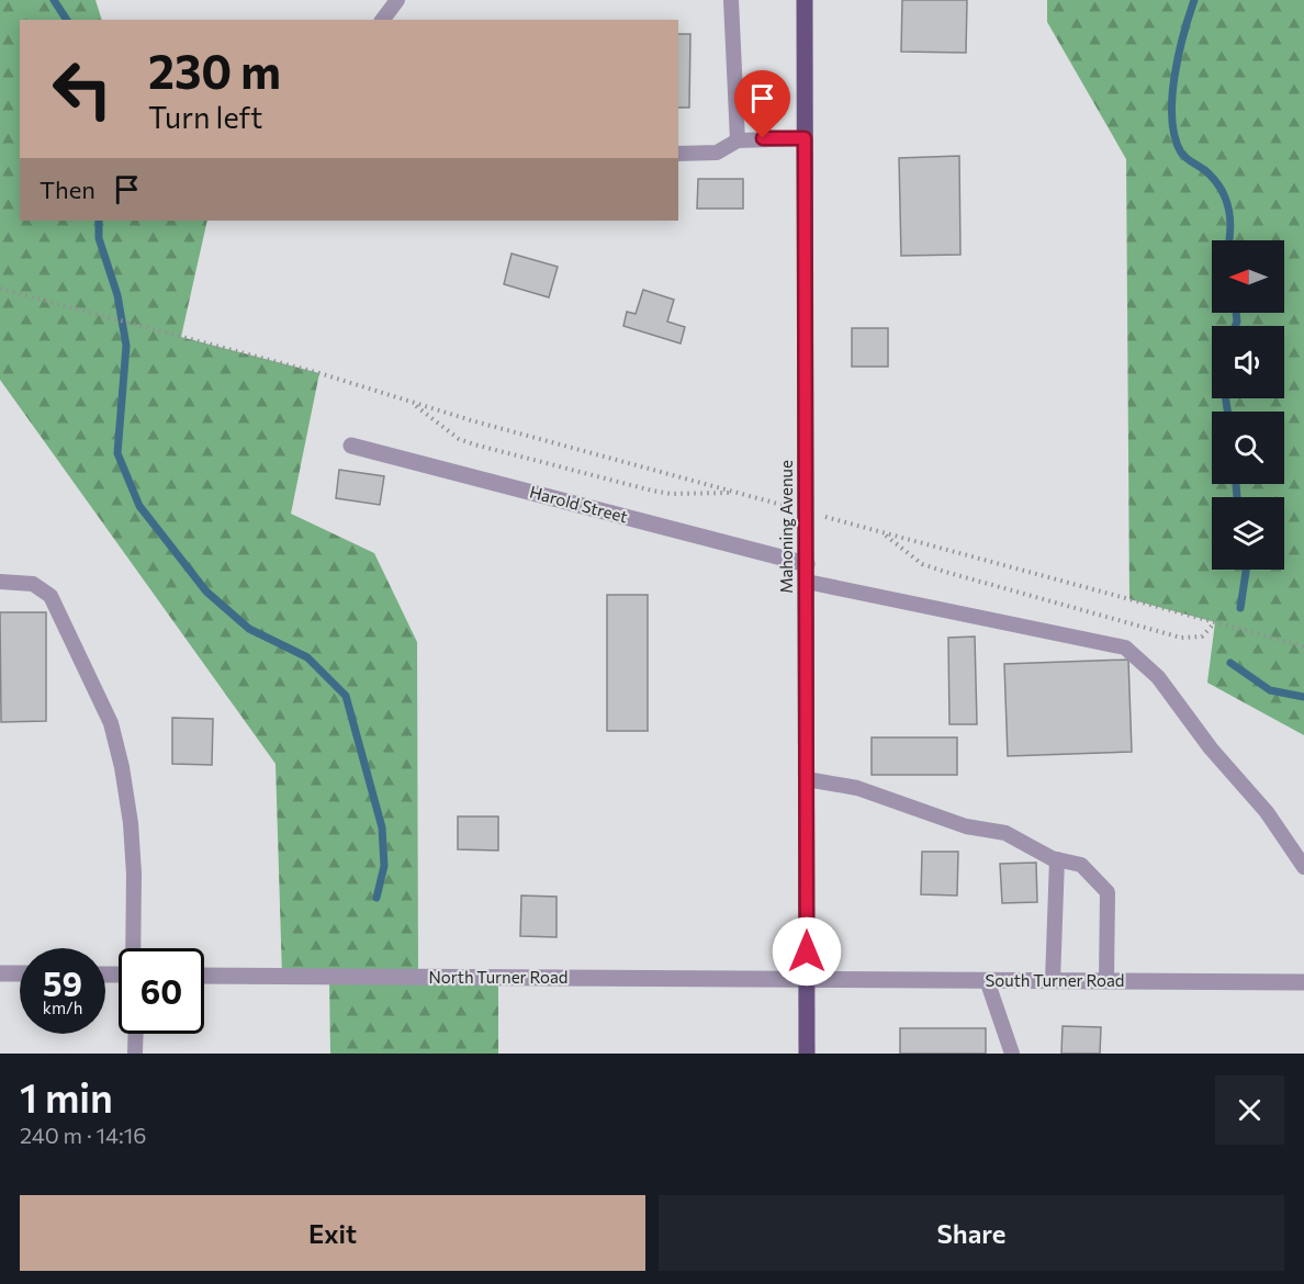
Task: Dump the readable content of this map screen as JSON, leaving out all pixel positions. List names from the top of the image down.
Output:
{
  "streets": {
    "main road": ["Mahoning Avenue"],
    "street": ["Harold Street", "North Turner Road", "South Turner Road"]
  },
  "crossings": [
    ["Harold Street", "Mahoning Avenue"],
    ["Mahoning Avenue", "North Turner Road"],
    ["Mahoning Avenue", "South Turner Road"],
    ["North Turner Road", "South Turner Road"]
  ],
  "north": "left",
  "page": {
    "turn": ["230 m", "Turn left"],
    "then": "Then",
    "speed": "59 km/h",
    "limit": "60",
    "heading": ["1 min", "240 m · 14:16"],
    "buttons": ["Exit", "Share"]
  }
}
